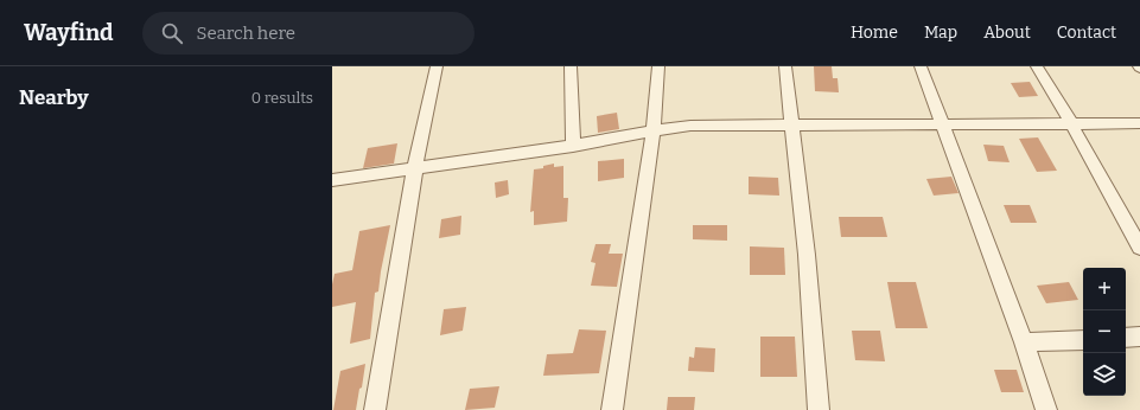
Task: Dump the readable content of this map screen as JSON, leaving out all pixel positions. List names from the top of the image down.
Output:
{
  "page": {
    "header": "Wayfind",
    "search": "Search here",
    "nav": [
      "Home",
      "Map",
      "About",
      "Contact"
    ],
    "heading": ["Nearby", "0 results"],
    "map_buttons": ["+", "−"]
  }
}
